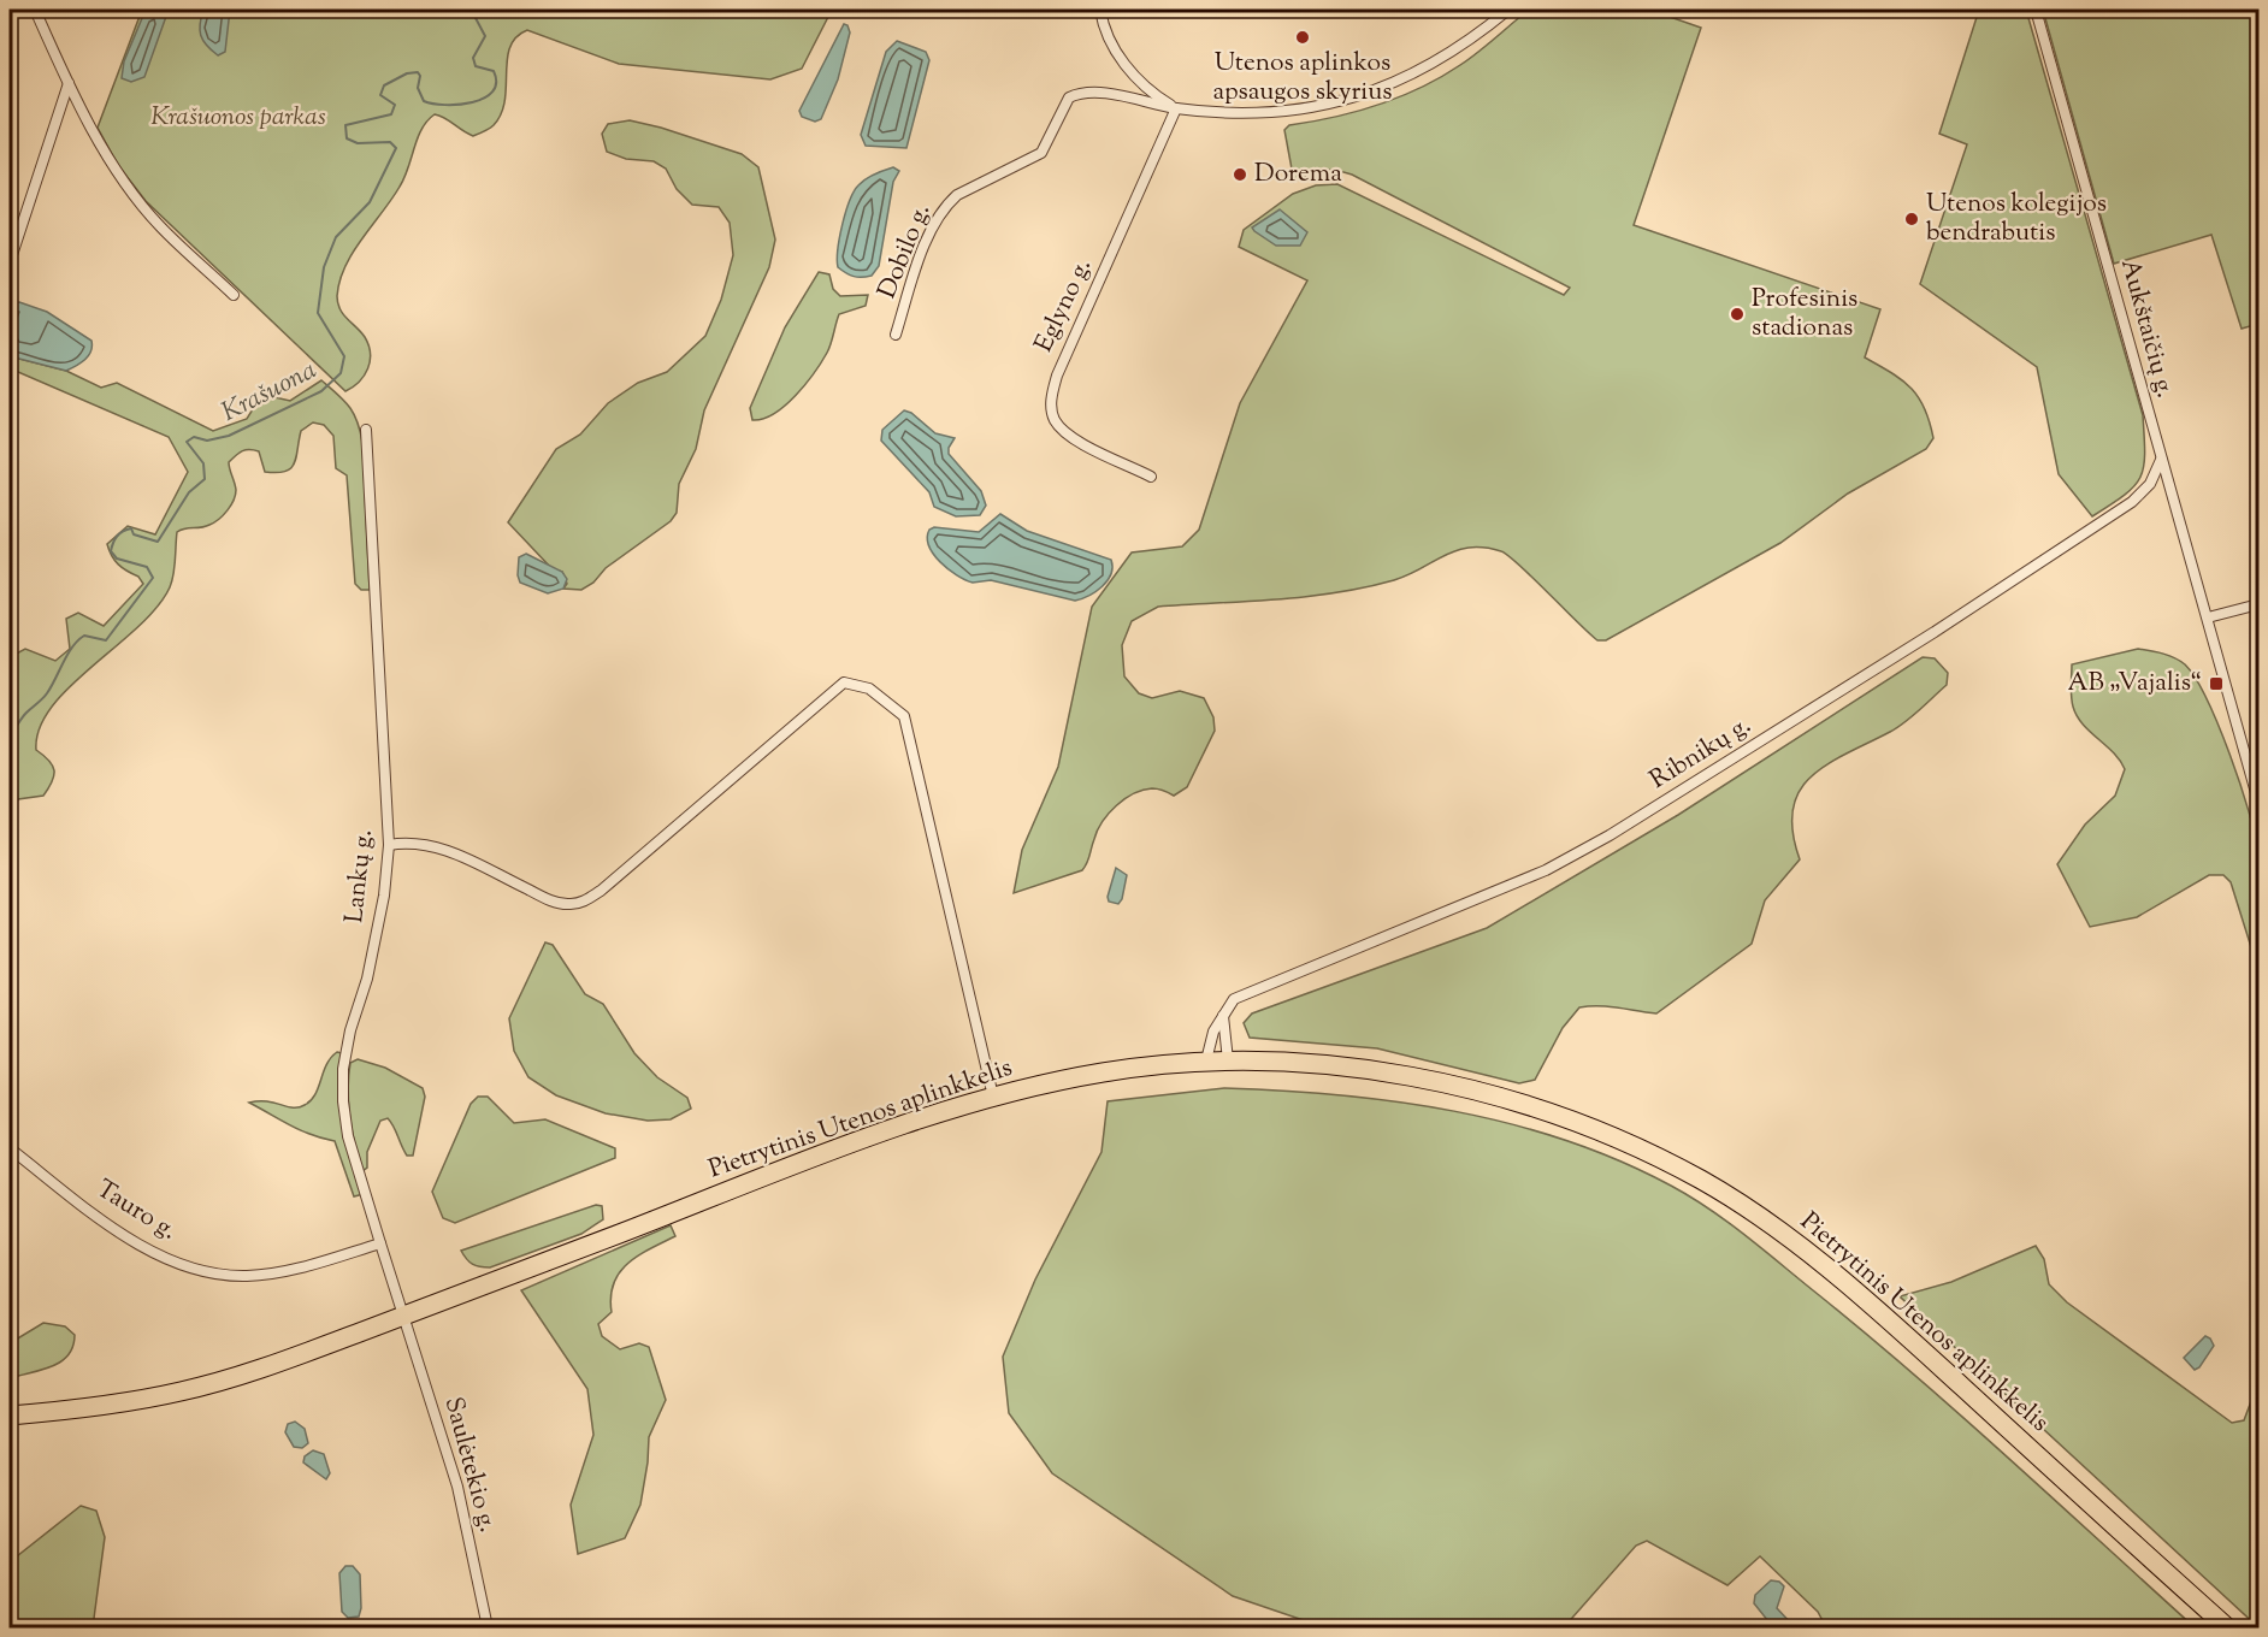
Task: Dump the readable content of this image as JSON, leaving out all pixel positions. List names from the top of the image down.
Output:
{
  "streets": {
    "highway": ["Pietrytinis Utenos aplinkkelis"],
    "street": [
      "Dobilo g.",
      "Eglyno g.",
      "Aukštaičių g.",
      "Ribnikų g.",
      "Lankų g.",
      "Tauro g.",
      "Saulėtekio g."
    ]
  },
  "crossings": [
    ["Dobilo g.", "Eglyno g."],
    ["Aukštaičių g.", "Ribnikų g."],
    ["Lankų g.", "Pietrytinis Utenos aplinkkelis"],
    ["Lankų g.", "Tauro g."],
    ["Lankų g.", "Saulėtekio g."],
    ["Pietrytinis Utenos aplinkkelis", "Saulėtekio g."]
  ],
  "water": ["Krašuona"],
  "parks": ["Krašuonos parkas"],
  "places": {
    "other": [
      "Utenos aplinkos apsaugos skyrius",
      "Dorema",
      "Utenos kolegijos bendrabutis",
      "Profesinis stadionas"
    ],
    "transit": ["AB „Vajalis“"]
  }
}
